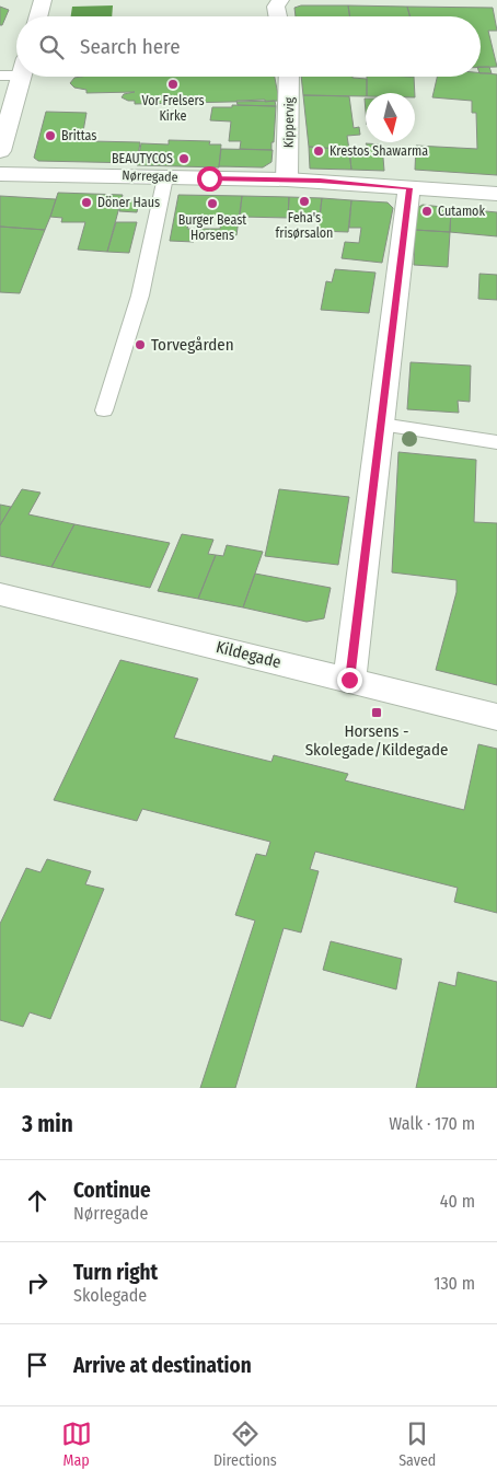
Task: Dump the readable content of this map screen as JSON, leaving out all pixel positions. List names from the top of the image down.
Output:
{
  "streets": {
    "street": ["Kippervig", "Nørregade", "Kildegade"]
  },
  "crossings": [
    ["Kippervig", "Nørregade"]
  ],
  "places": {
    "other": [
      "Vor Frelsers Kirke",
      "Brittas",
      "Krestos Shawarma",
      "BEAUTYCOS",
      "Feha's frisørsalon",
      "Döner Haus",
      "Burger Beast Horsens",
      "Cutamok",
      "Torvegården"
    ],
    "transit": ["Horsens - Skolegade/Kildegade"]
  },
  "north": "bottom",
  "page": {
    "search": "Search here",
    "heading": ["3 min", "Walk · 170 m"],
    "list": [
      ["Continue", "Nørregade", "40 m"],
      ["Turn right", "Skolegade", "130 m"],
      "Arrive at destination"
    ],
    "nav": ["Map", "Directions", "Saved"]
  }
}
